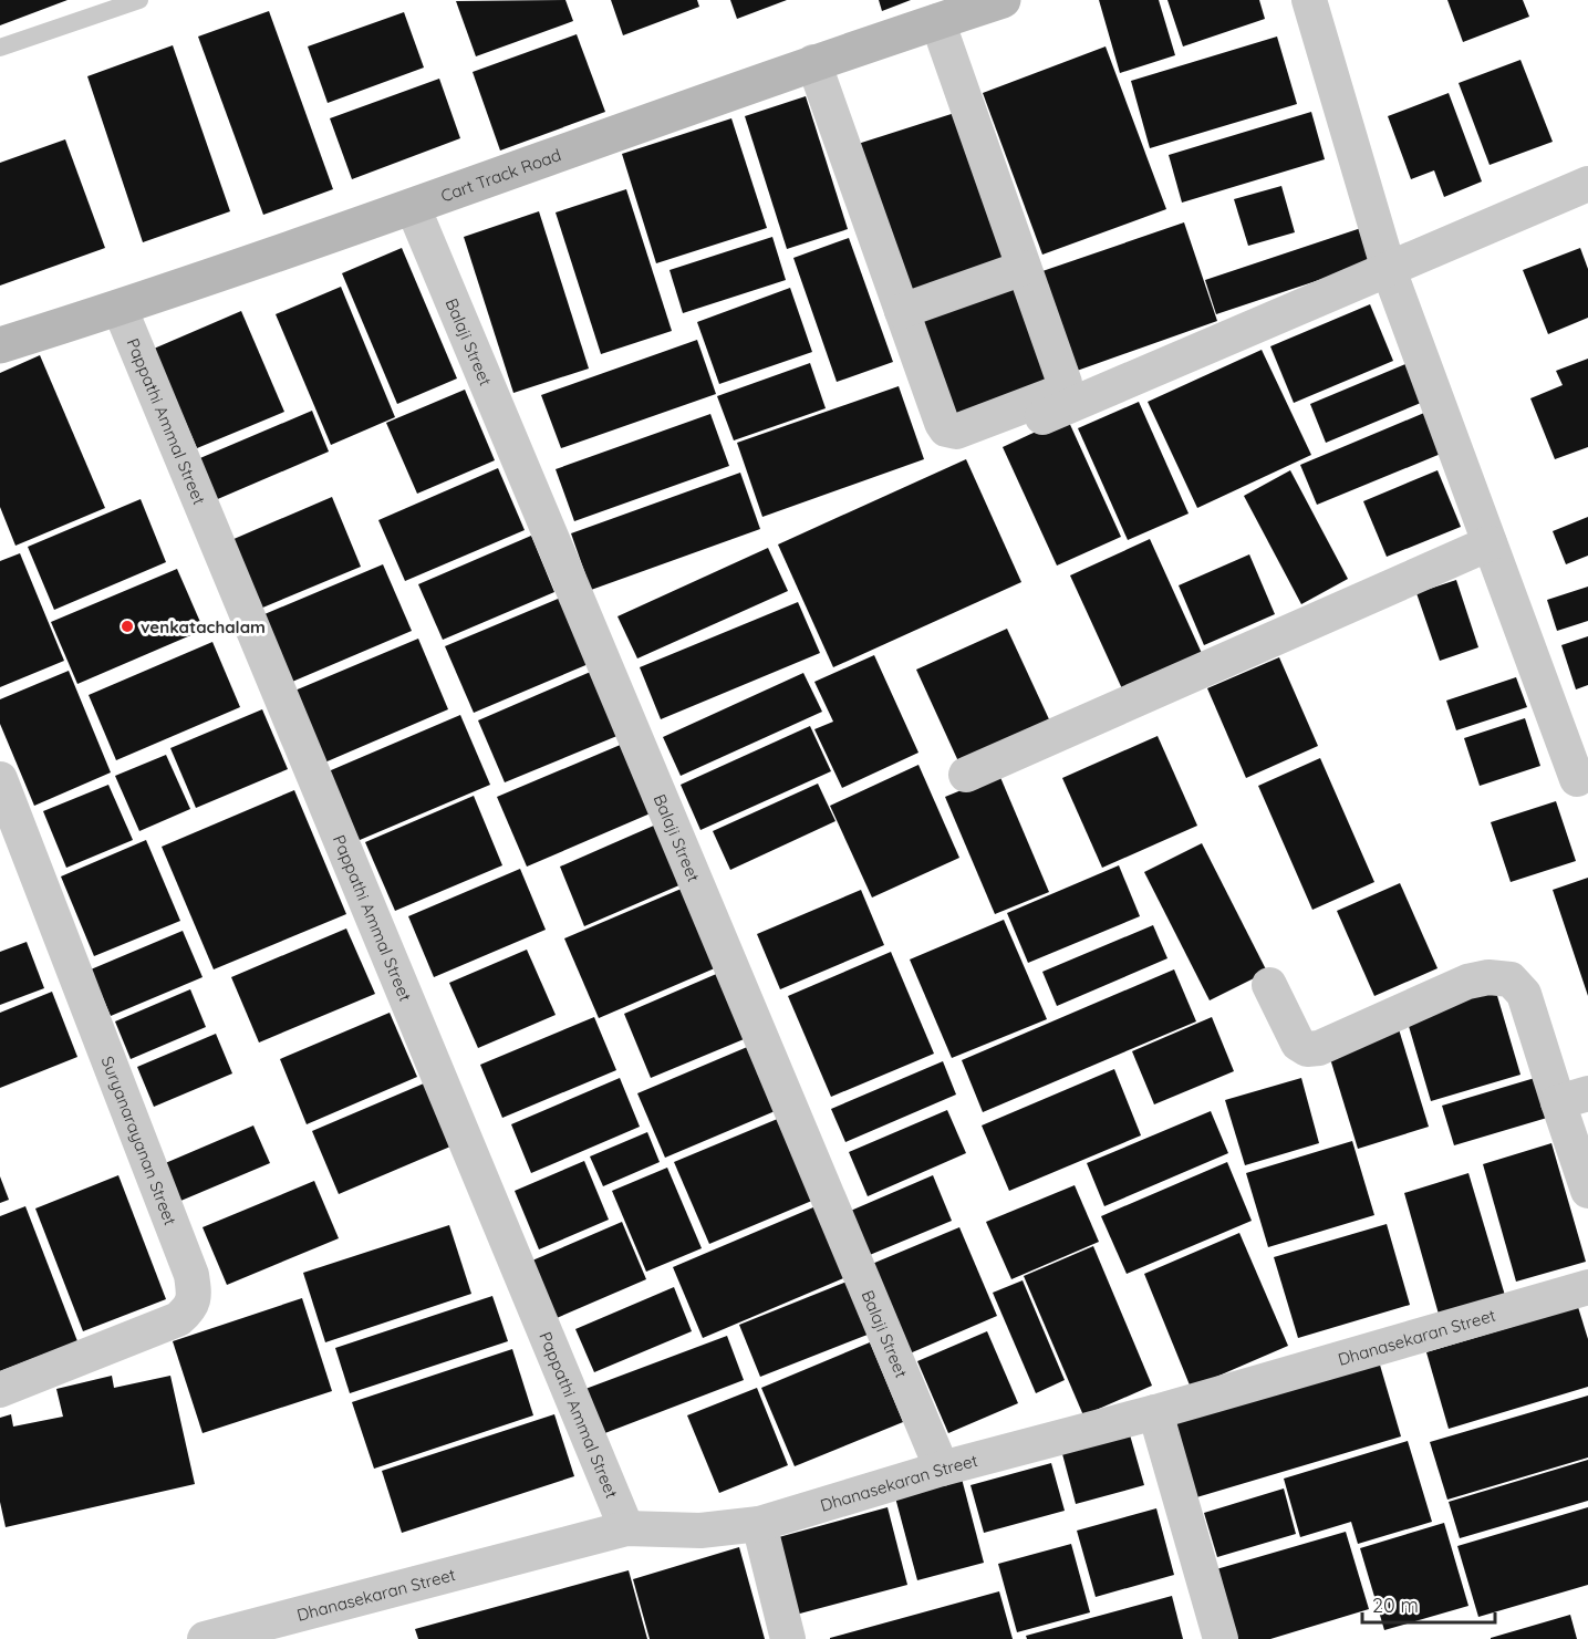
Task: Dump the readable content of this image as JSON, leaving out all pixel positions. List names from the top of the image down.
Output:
{
  "streets": {
    "street": [
      "Cart Track Road",
      "Balaji Street",
      "Pappathi Ammal Street",
      "Suryanarayanan Street",
      "Dhanasekaran Street"
    ]
  },
  "crossings": [
    ["Cart Track Road", "Balaji Street"],
    ["Cart Track Road", "Pappathi Ammal Street"],
    ["Balaji Street", "Dhanasekaran Street"],
    ["Pappathi Ammal Street", "Dhanasekaran Street"]
  ],
  "places": ["venkatachalam"],
  "scale_bar": "20 m"
}
